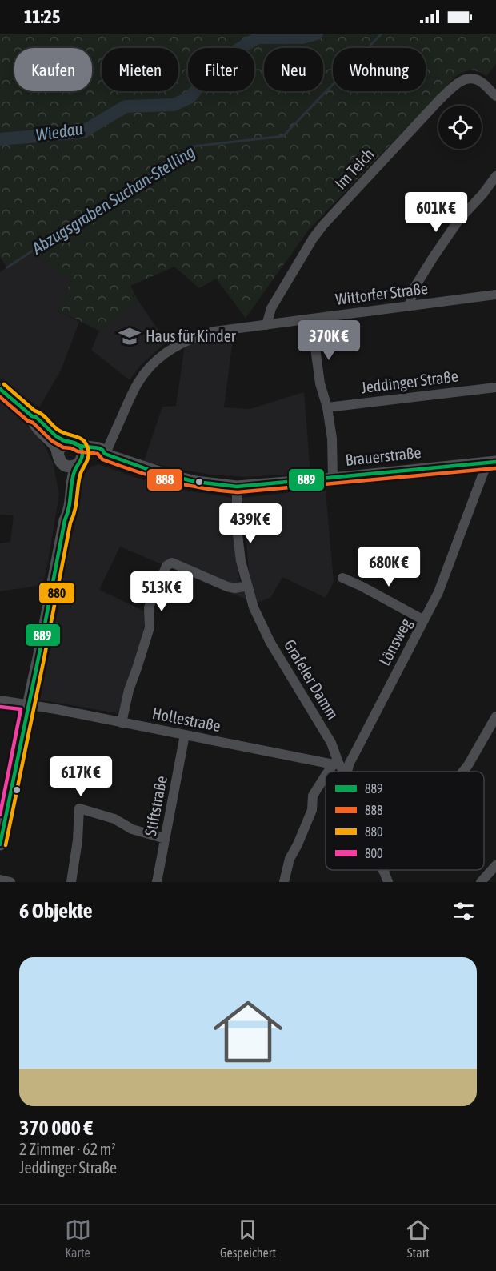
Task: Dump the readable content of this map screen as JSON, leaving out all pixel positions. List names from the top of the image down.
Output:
{
  "streets": {
    "main road": ["Brauerstraße"],
    "street": [
      "Im Teich",
      "Wittorfer Straße",
      "Jeddinger Straße",
      "Lönsweg",
      "Grafeler Damm",
      "Hollestraße",
      "Stiftstraße"
    ]
  },
  "crossings": [
    ["Im Teich", "Wittorfer Straße"],
    ["Wittorfer Straße", "Brauerstraße"],
    ["Brauerstraße", "Lönsweg"],
    ["Brauerstraße", "Grafeler Damm"],
    ["Grafeler Damm", "Hollestraße"],
    ["Hollestraße", "Stiftstraße"]
  ],
  "water": ["Wiedau", "Abzugsgraben Suchan-Stelling"],
  "places": {
    "school or university": ["Haus für Kinder"]
  },
  "lines": [
    "transit line 880",
    "transit line 889",
    "transit line 888",
    "transit line 800"
  ],
  "legend": [
    "889",
    "888",
    "880",
    "800"
  ],
  "page": {
    "status": "11:25",
    "chip": [
      "Kaufen",
      "Mieten",
      "Filter",
      "Neu",
      "Wohnung"
    ],
    "price": [
      "601K €",
      "370K €",
      "439K €",
      "680K €",
      "513K €",
      "617K €"
    ],
    "heading": "6 Objekte",
    "list": [
      {
        "name": "370 000 €",
        "note": "2 Zimmer · 62 m² · Jeddinger Straße"
      }
    ],
    "tabs": ["Karte", "Gespeichert", "Start"]
  }
}
